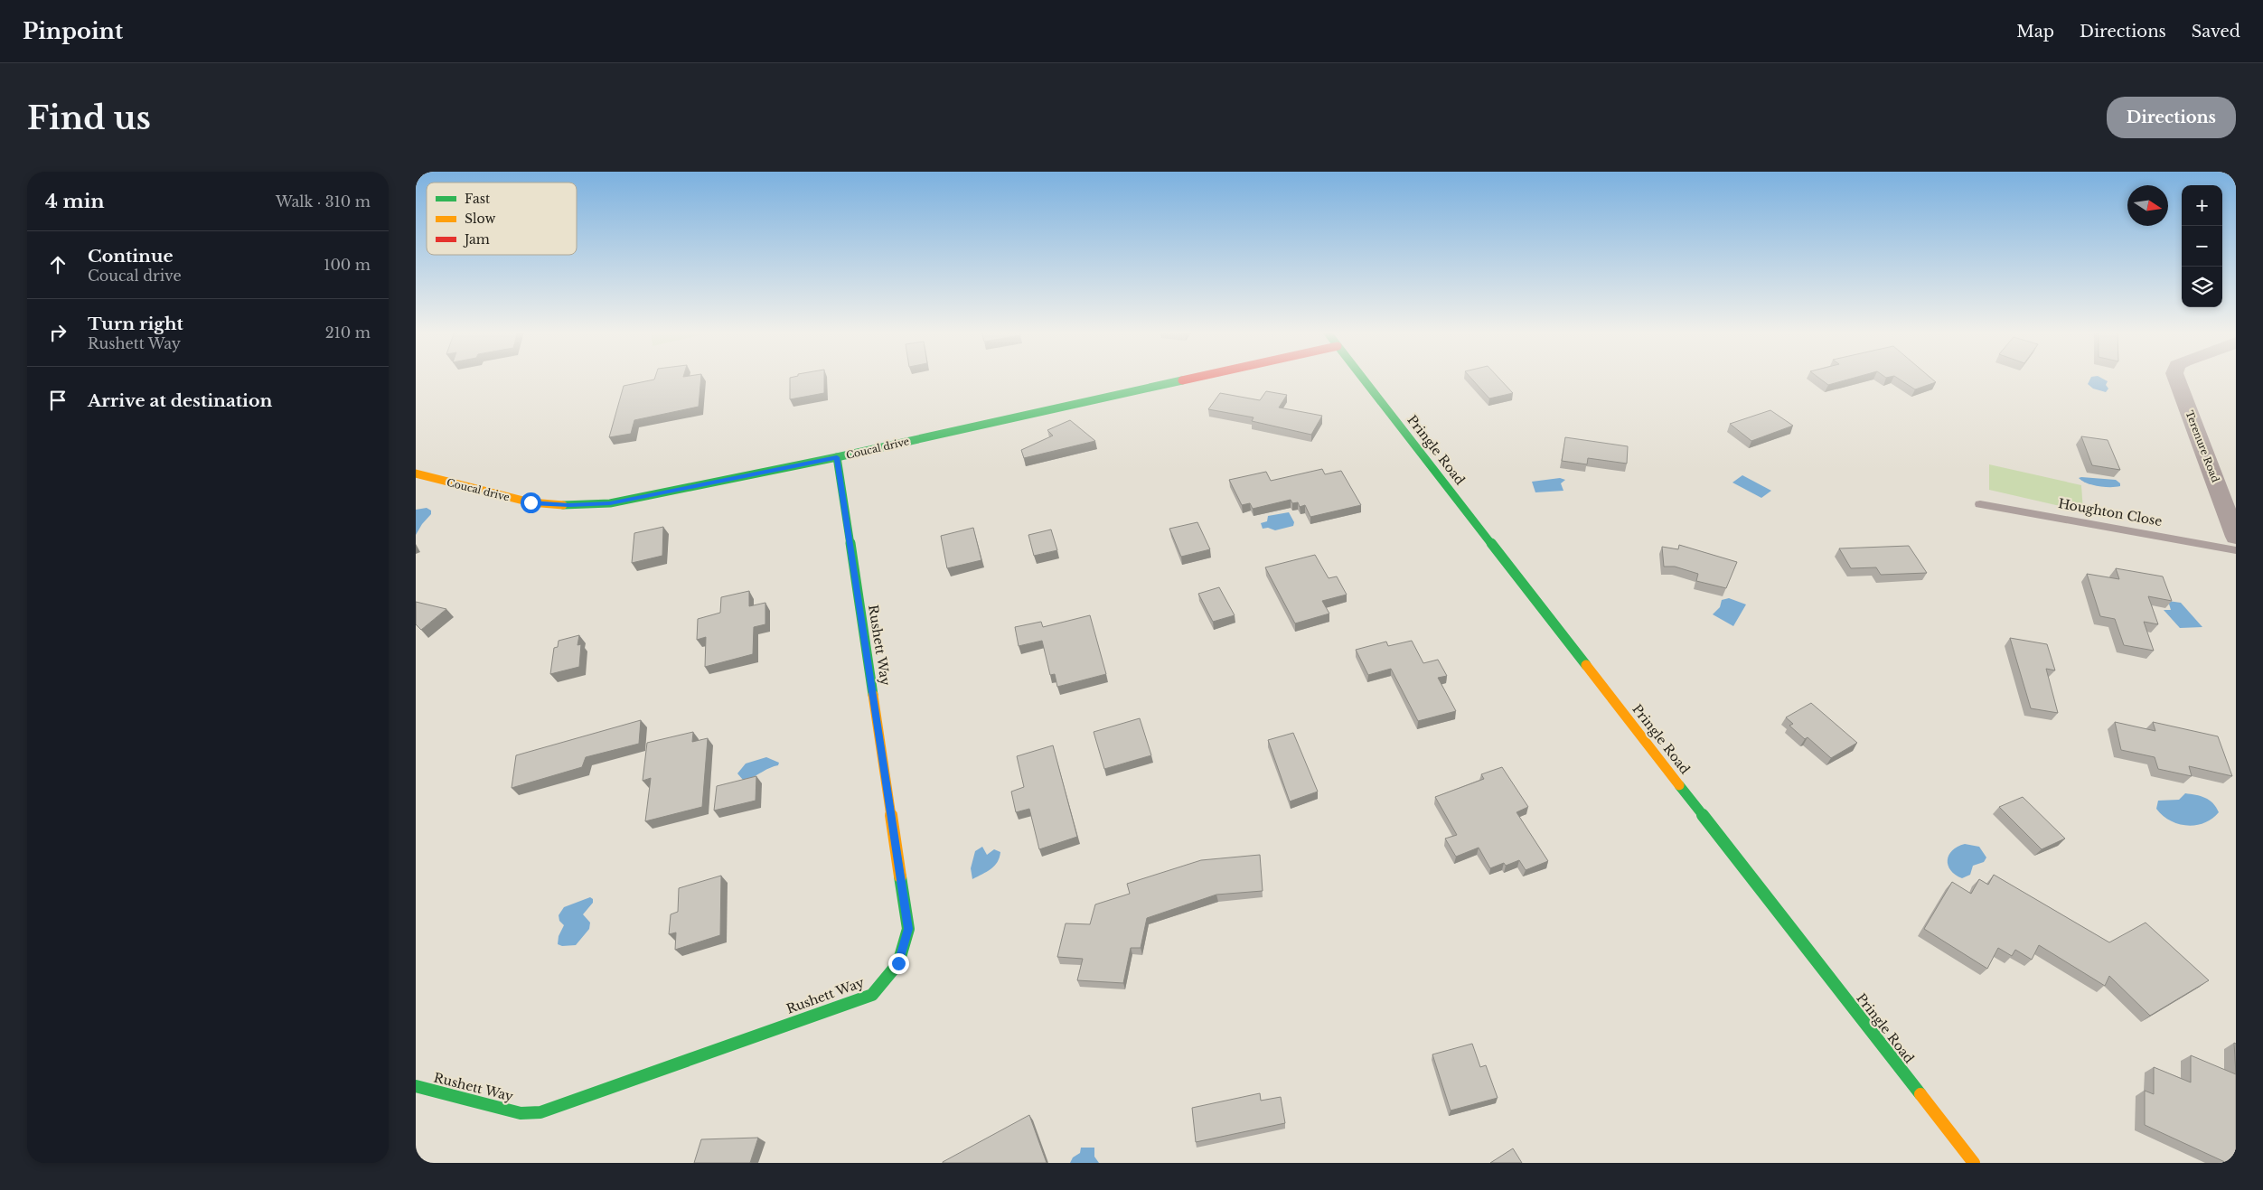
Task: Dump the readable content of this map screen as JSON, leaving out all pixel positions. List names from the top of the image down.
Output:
{
  "streets": {
    "street": [
      "Terenure Road",
      "Coucal drive",
      "Pringle Road",
      "Rushett Way"
    ],
    "lane": ["Houghton Close"]
  },
  "crossings": [
    ["Coucal drive", "Rushett Way"]
  ],
  "legend": ["Fast", "Slow", "Jam"],
  "north": "right",
  "page": {
    "header": "Pinpoint",
    "nav": ["Map", "Directions", "Saved"],
    "buttons": "Directions",
    "title": "Find us",
    "heading": ["4 min", "Walk · 310 m"],
    "map_buttons": ["+", "−"],
    "list": [
      ["Continue", "Coucal drive", "100 m"],
      ["Turn right", "Rushett Way", "210 m"],
      "Arrive at destination"
    ]
  }
}
